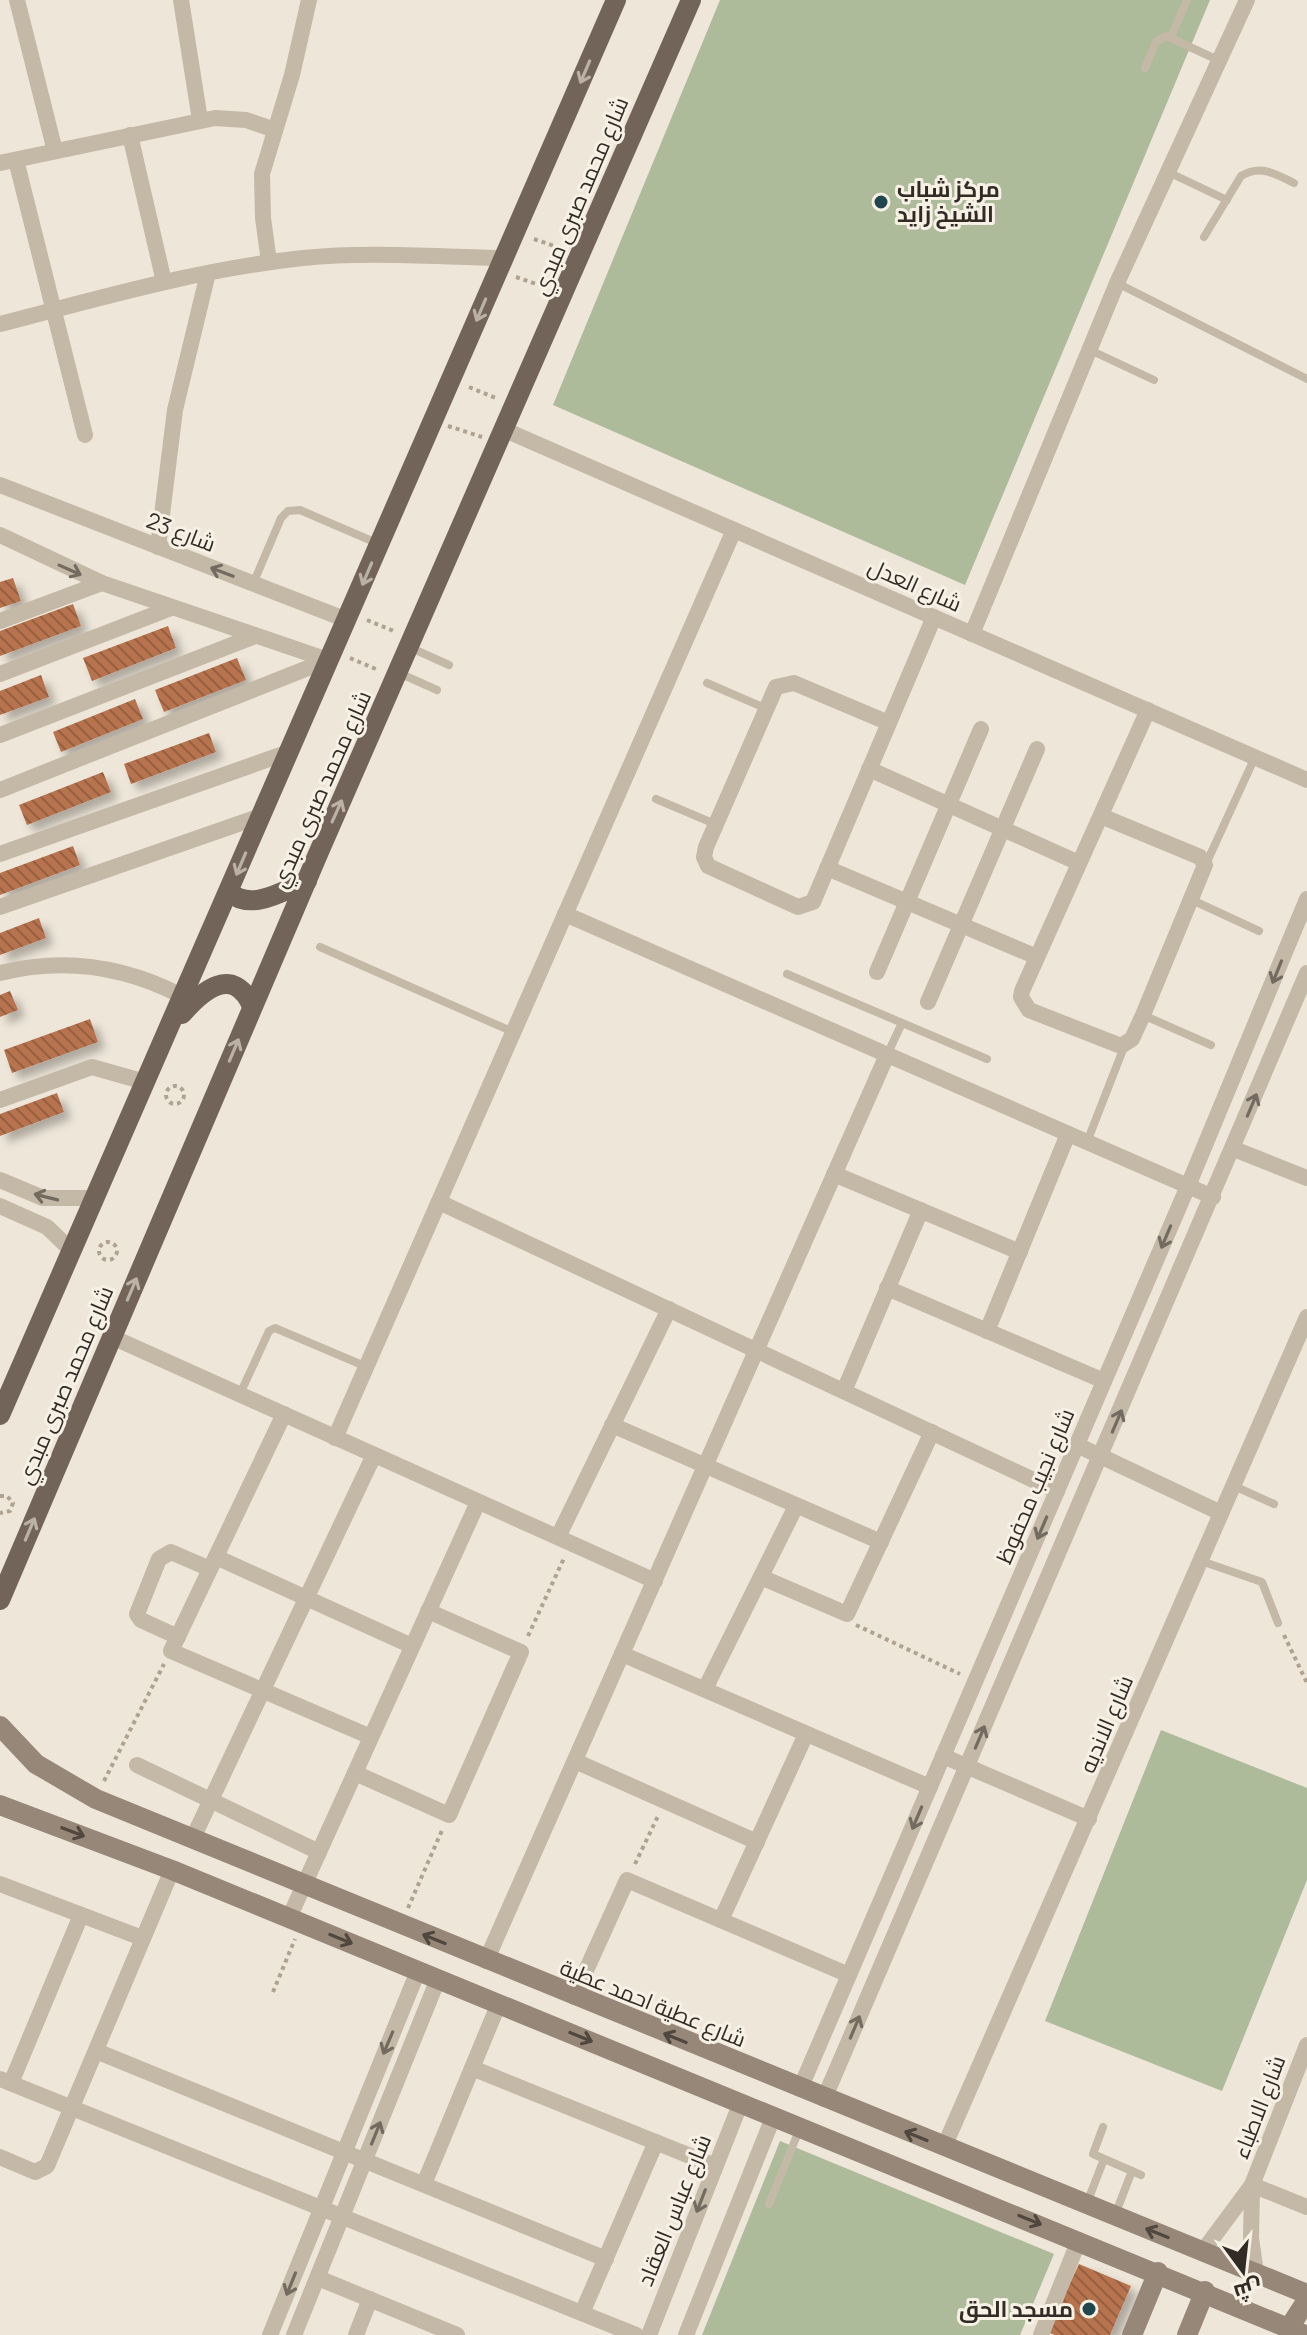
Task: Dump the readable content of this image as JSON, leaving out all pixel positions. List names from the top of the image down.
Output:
{
  "streets": {
    "main road": ["شارع محمد صبرى مبدي"],
    "street": [
      "شارع 23",
      "شارع العدل",
      "شارع نجيب محفوظ",
      "شارع الانديه",
      "شارع عطية احمد عطية",
      "شارع الاطباء",
      "شارع عباس العقاد"
    ]
  },
  "crossings": [
    ["شارع محمد صبرى مبدي", "شارع 23"],
    ["شارع محمد صبرى مبدي", "شارع العدل"],
    ["شارع نجيب محفوظ", "شارع عطية احمد عطية"],
    ["شارع الانديه", "شارع عطية احمد عطية"],
    ["شارع عطية احمد عطية", "شارع الاطباء"]
  ],
  "places": ["مركز شباب الشيخ زايد", "مسجد الحق"],
  "north": "bottom"
}
